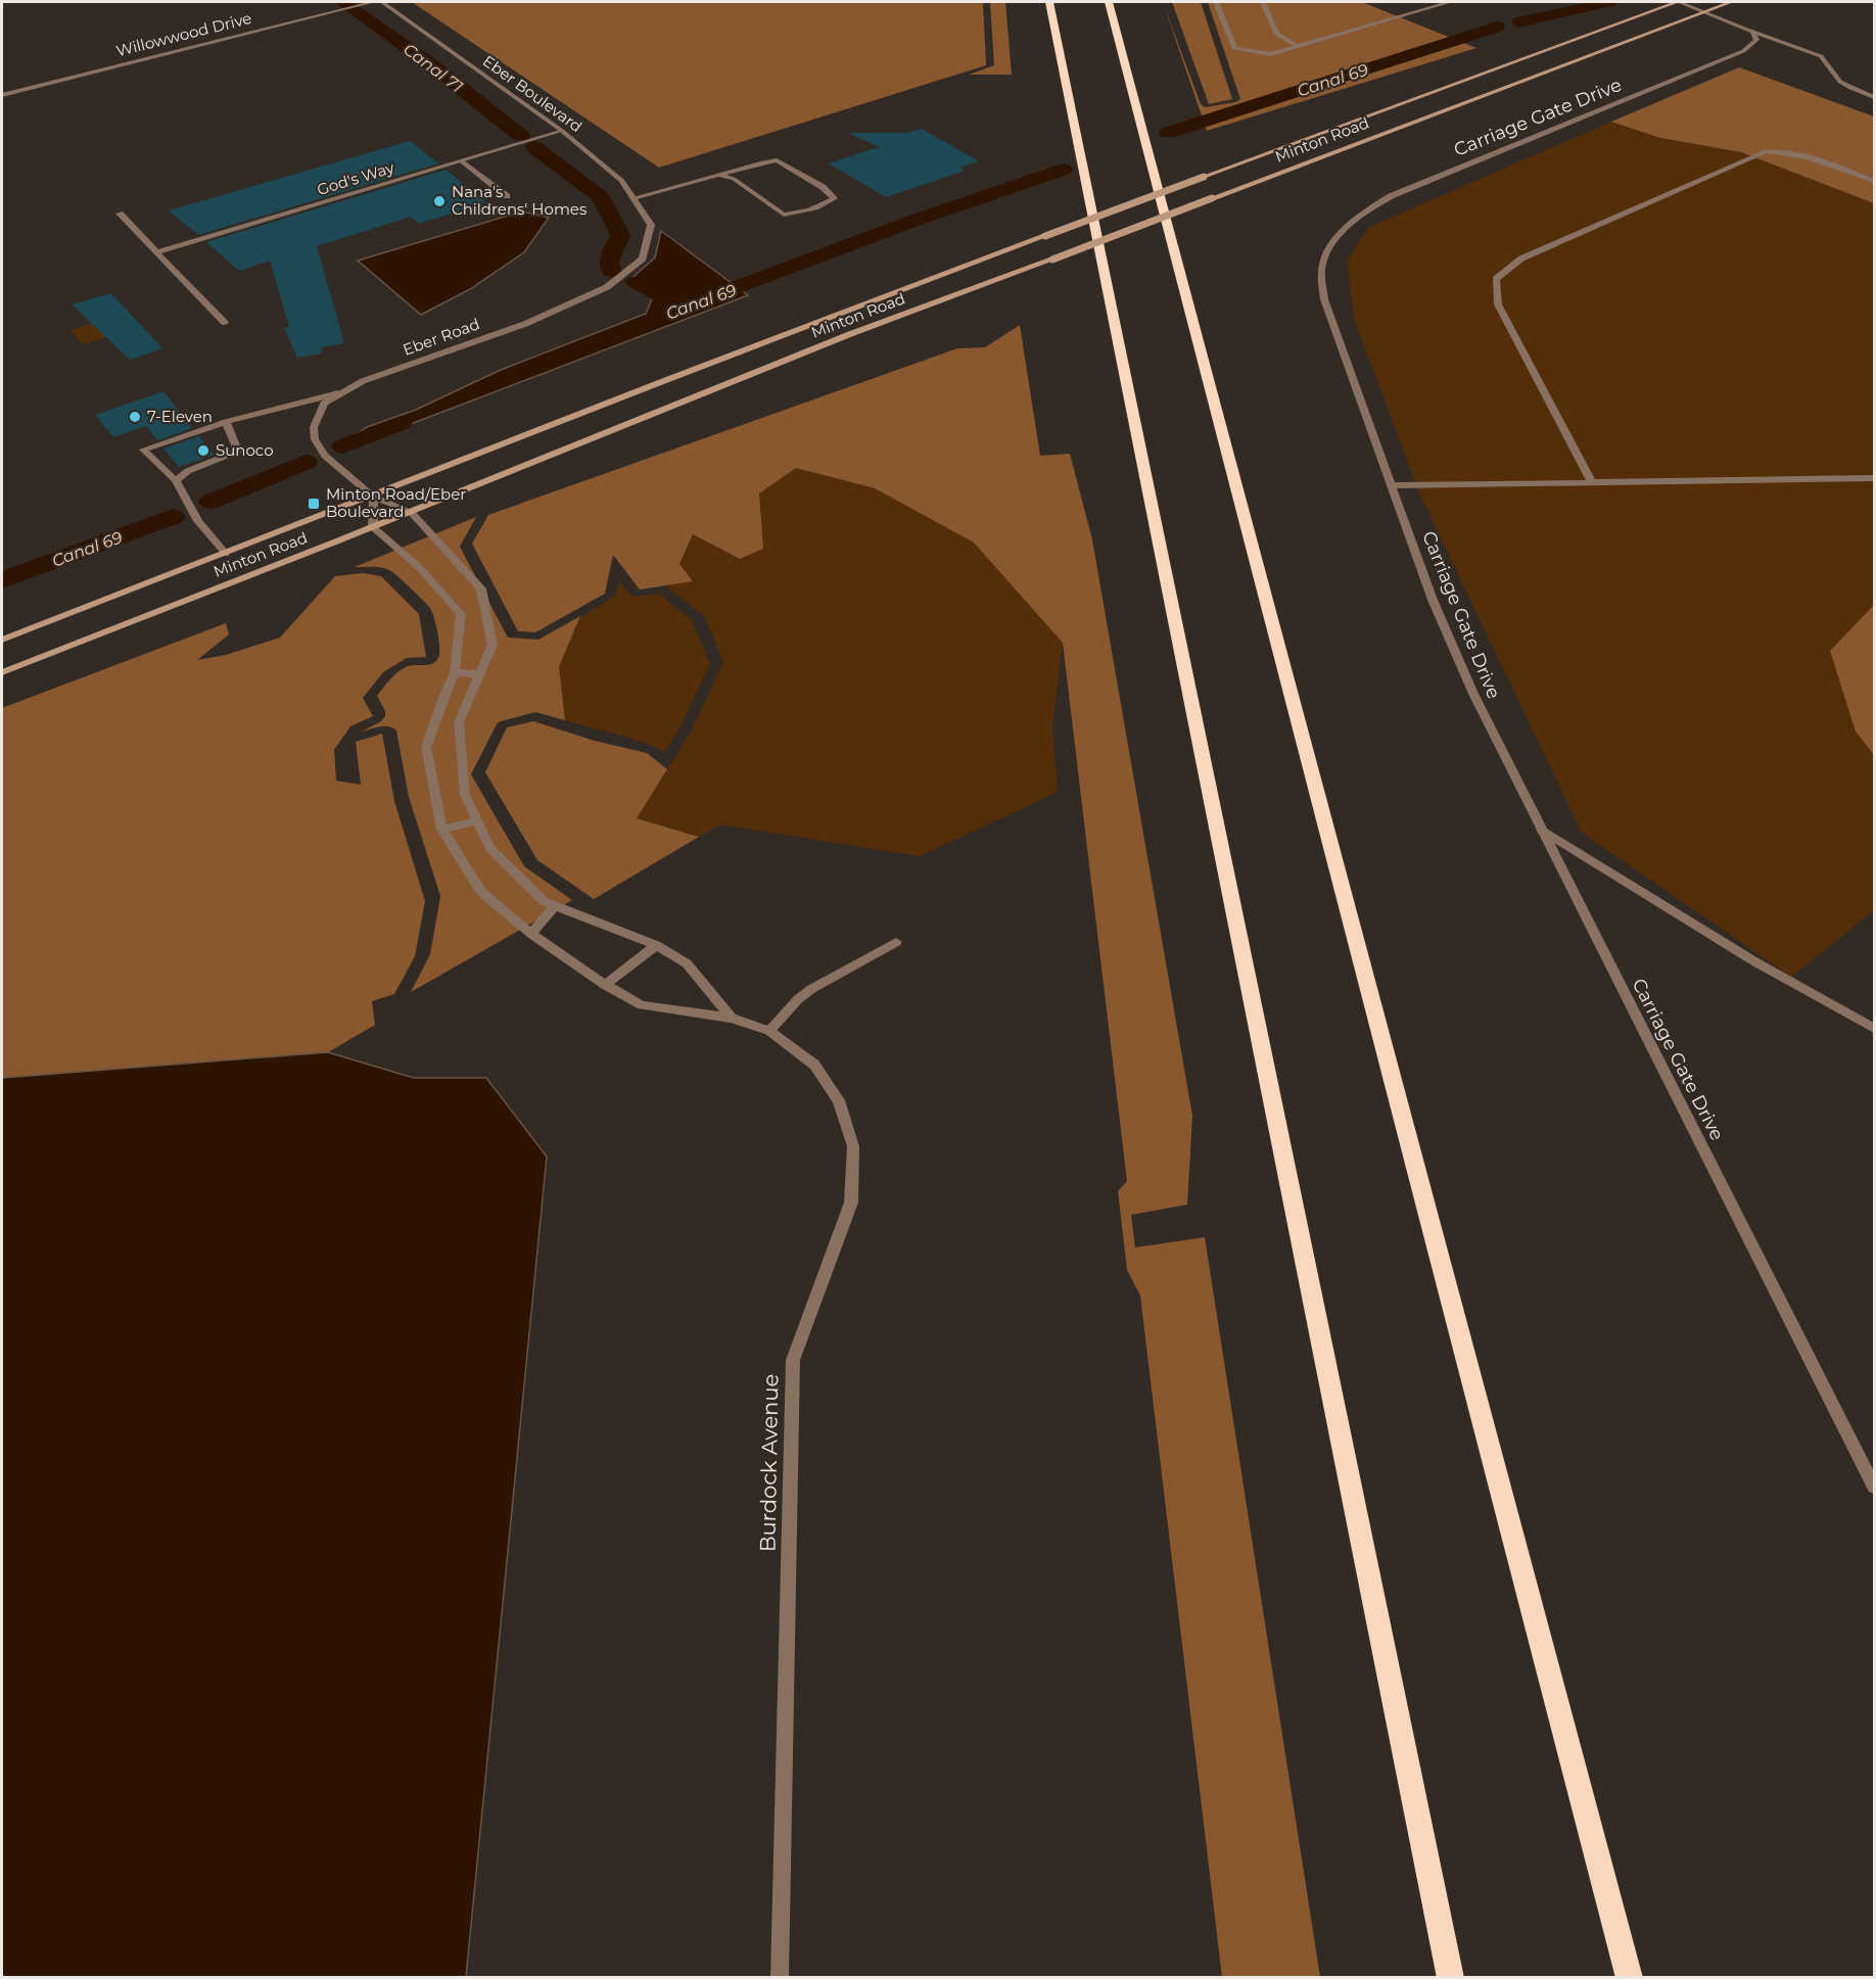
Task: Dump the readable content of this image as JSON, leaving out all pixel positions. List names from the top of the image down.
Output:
{
  "streets": {
    "main road": ["Minton Road"],
    "street": [
      "Willowwood Drive",
      "Eber Boulevard",
      "Carriage Gate Drive",
      "God's Way",
      "Eber Road",
      "Burdock Avenue"
    ]
  },
  "crossings": [
    ["Eber Boulevard", "God's Way"],
    ["Eber Boulevard", "Eber Road"],
    ["Minton Road", "Eber Road"],
    ["Minton Road", "Burdock Avenue"]
  ],
  "water": ["Canal 71", "Canal 69"],
  "places": {
    "other": ["Nana's Childrens' Homes", "7-Eleven", "Sunoco"],
    "transit": ["Minton Road/Eber Boulevard"]
  }
}
